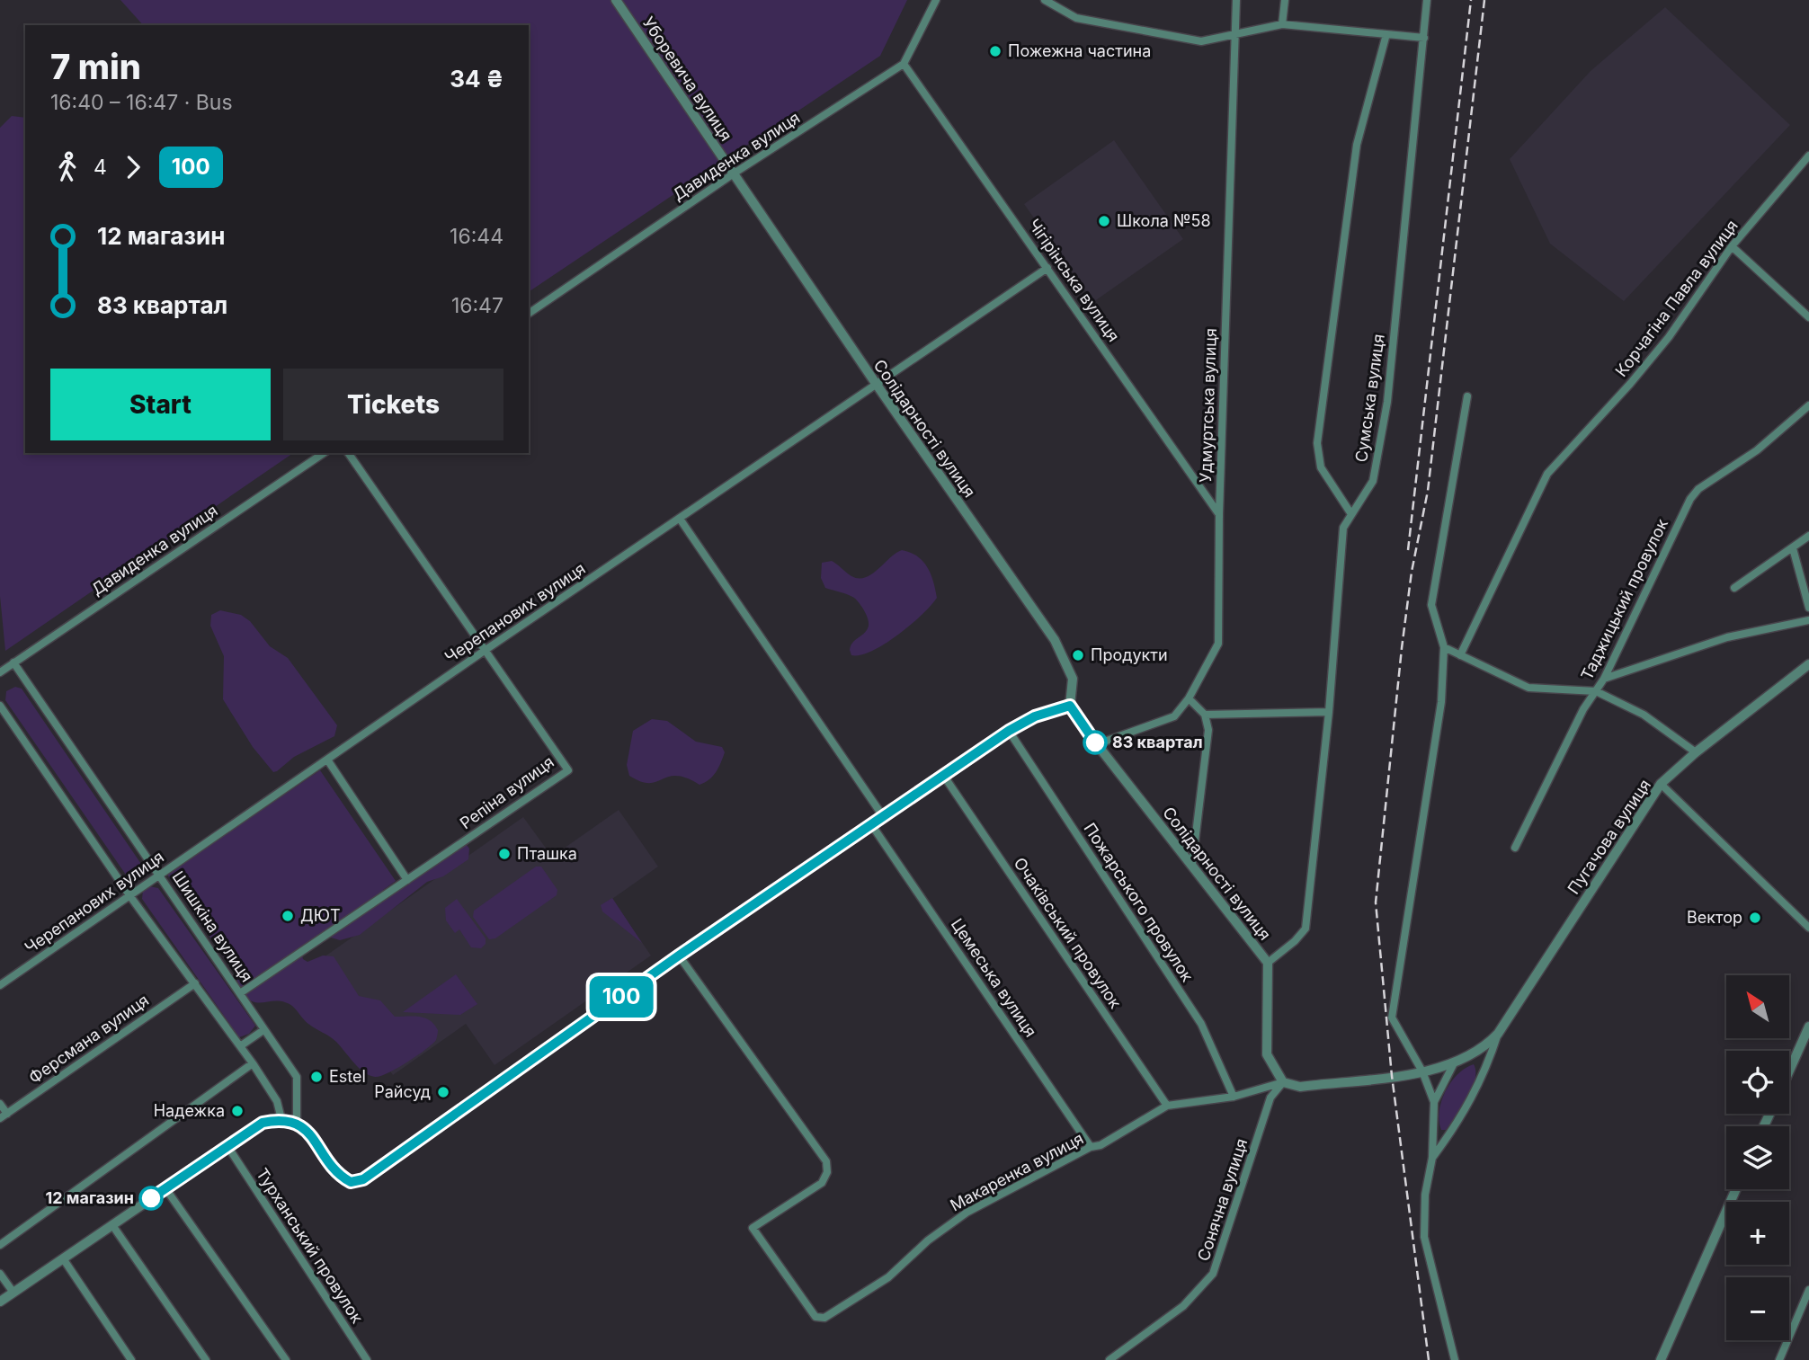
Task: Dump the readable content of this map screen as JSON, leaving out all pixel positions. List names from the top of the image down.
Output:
{
  "streets": {
    "street": [
      "Уборевича вулиця",
      "Давиденка вулиця",
      "Чiгiрiнська вулиця",
      "Корчагіна Павла вулиця",
      "Сумська вулиця",
      "Удмуртська вулиця",
      "Солідарності вулиця",
      "Таджицький провулок",
      "Черепанових вулиця",
      "Репiна вулиця",
      "Пугачова вулиця",
      "Пожарського провулок",
      "Шишкiна вулиця",
      "Очакiвський провулок",
      "Цемеська вулиця",
      "Ферсмана вулиця",
      "Макаренка вулиця",
      "Сонячна вулиця",
      "Турханський провулок"
    ]
  },
  "crossings": [
    ["Уборевича вулиця", "Давиденка вулиця"],
    ["Уборевича вулиця", "Солідарності вулиця"],
    ["Давиденка вулиця", "Чiгiрiнська вулиця"],
    ["Давиденка вулиця", "Солідарності вулиця"],
    ["Давиденка вулиця", "Шишкiна вулиця"],
    ["Чiгiрiнська вулиця", "Удмуртська вулиця"],
    ["Чiгiрiнська вулиця", "Черепанових вулиця"],
    ["Сумська вулиця", "Солідарності вулиця"],
    ["Удмуртська вулиця", "Солідарності вулиця"],
    ["Солідарності вулиця", "Черепанових вулиця"],
    ["Солідарності вулиця", "Пугачова вулиця"],
    ["Солідарності вулиця", "Макаренка вулиця"],
    ["Солідарності вулиця", "Сонячна вулиця"],
    ["Черепанових вулиця", "Репiна вулиця"],
    ["Черепанових вулиця", "Шишкiна вулиця"],
    ["Репiна вулиця", "Шишкiна вулиця"],
    ["Пугачова вулиця", "Макаренка вулиця"],
    ["Пугачова вулиця", "Сонячна вулиця"],
    ["Пожарського провулок", "Макаренка вулиця"],
    ["Очакiвський провулок", "Макаренка вулиця"],
    ["Цемеська вулиця", "Макаренка вулиця"],
    ["Макаренка вулиця", "Сонячна вулиця"]
  ],
  "places": [
    "Пожежна частина",
    "Школа №58",
    "Продукти",
    "83 квартал",
    "Пташка",
    "ДЮТ",
    "Вектор",
    "Estel",
    "Райсуд",
    "Надежка",
    "12 магазин"
  ],
  "lines": ["bus line 100"],
  "north": "top left",
  "page": {
    "on_map": "100",
    "heading": ["7 min", "16:40 – 16:47 · Bus", "34 ₴"],
    "legs": ["4", "100"],
    "list": [
      {
        "name": "12 магазин",
        "value": "16:44"
      },
      {
        "name": "83 квартал",
        "value": "16:47"
      }
    ],
    "buttons": ["Start", "Tickets"],
    "map_buttons": ["+", "−"]
  }
}
